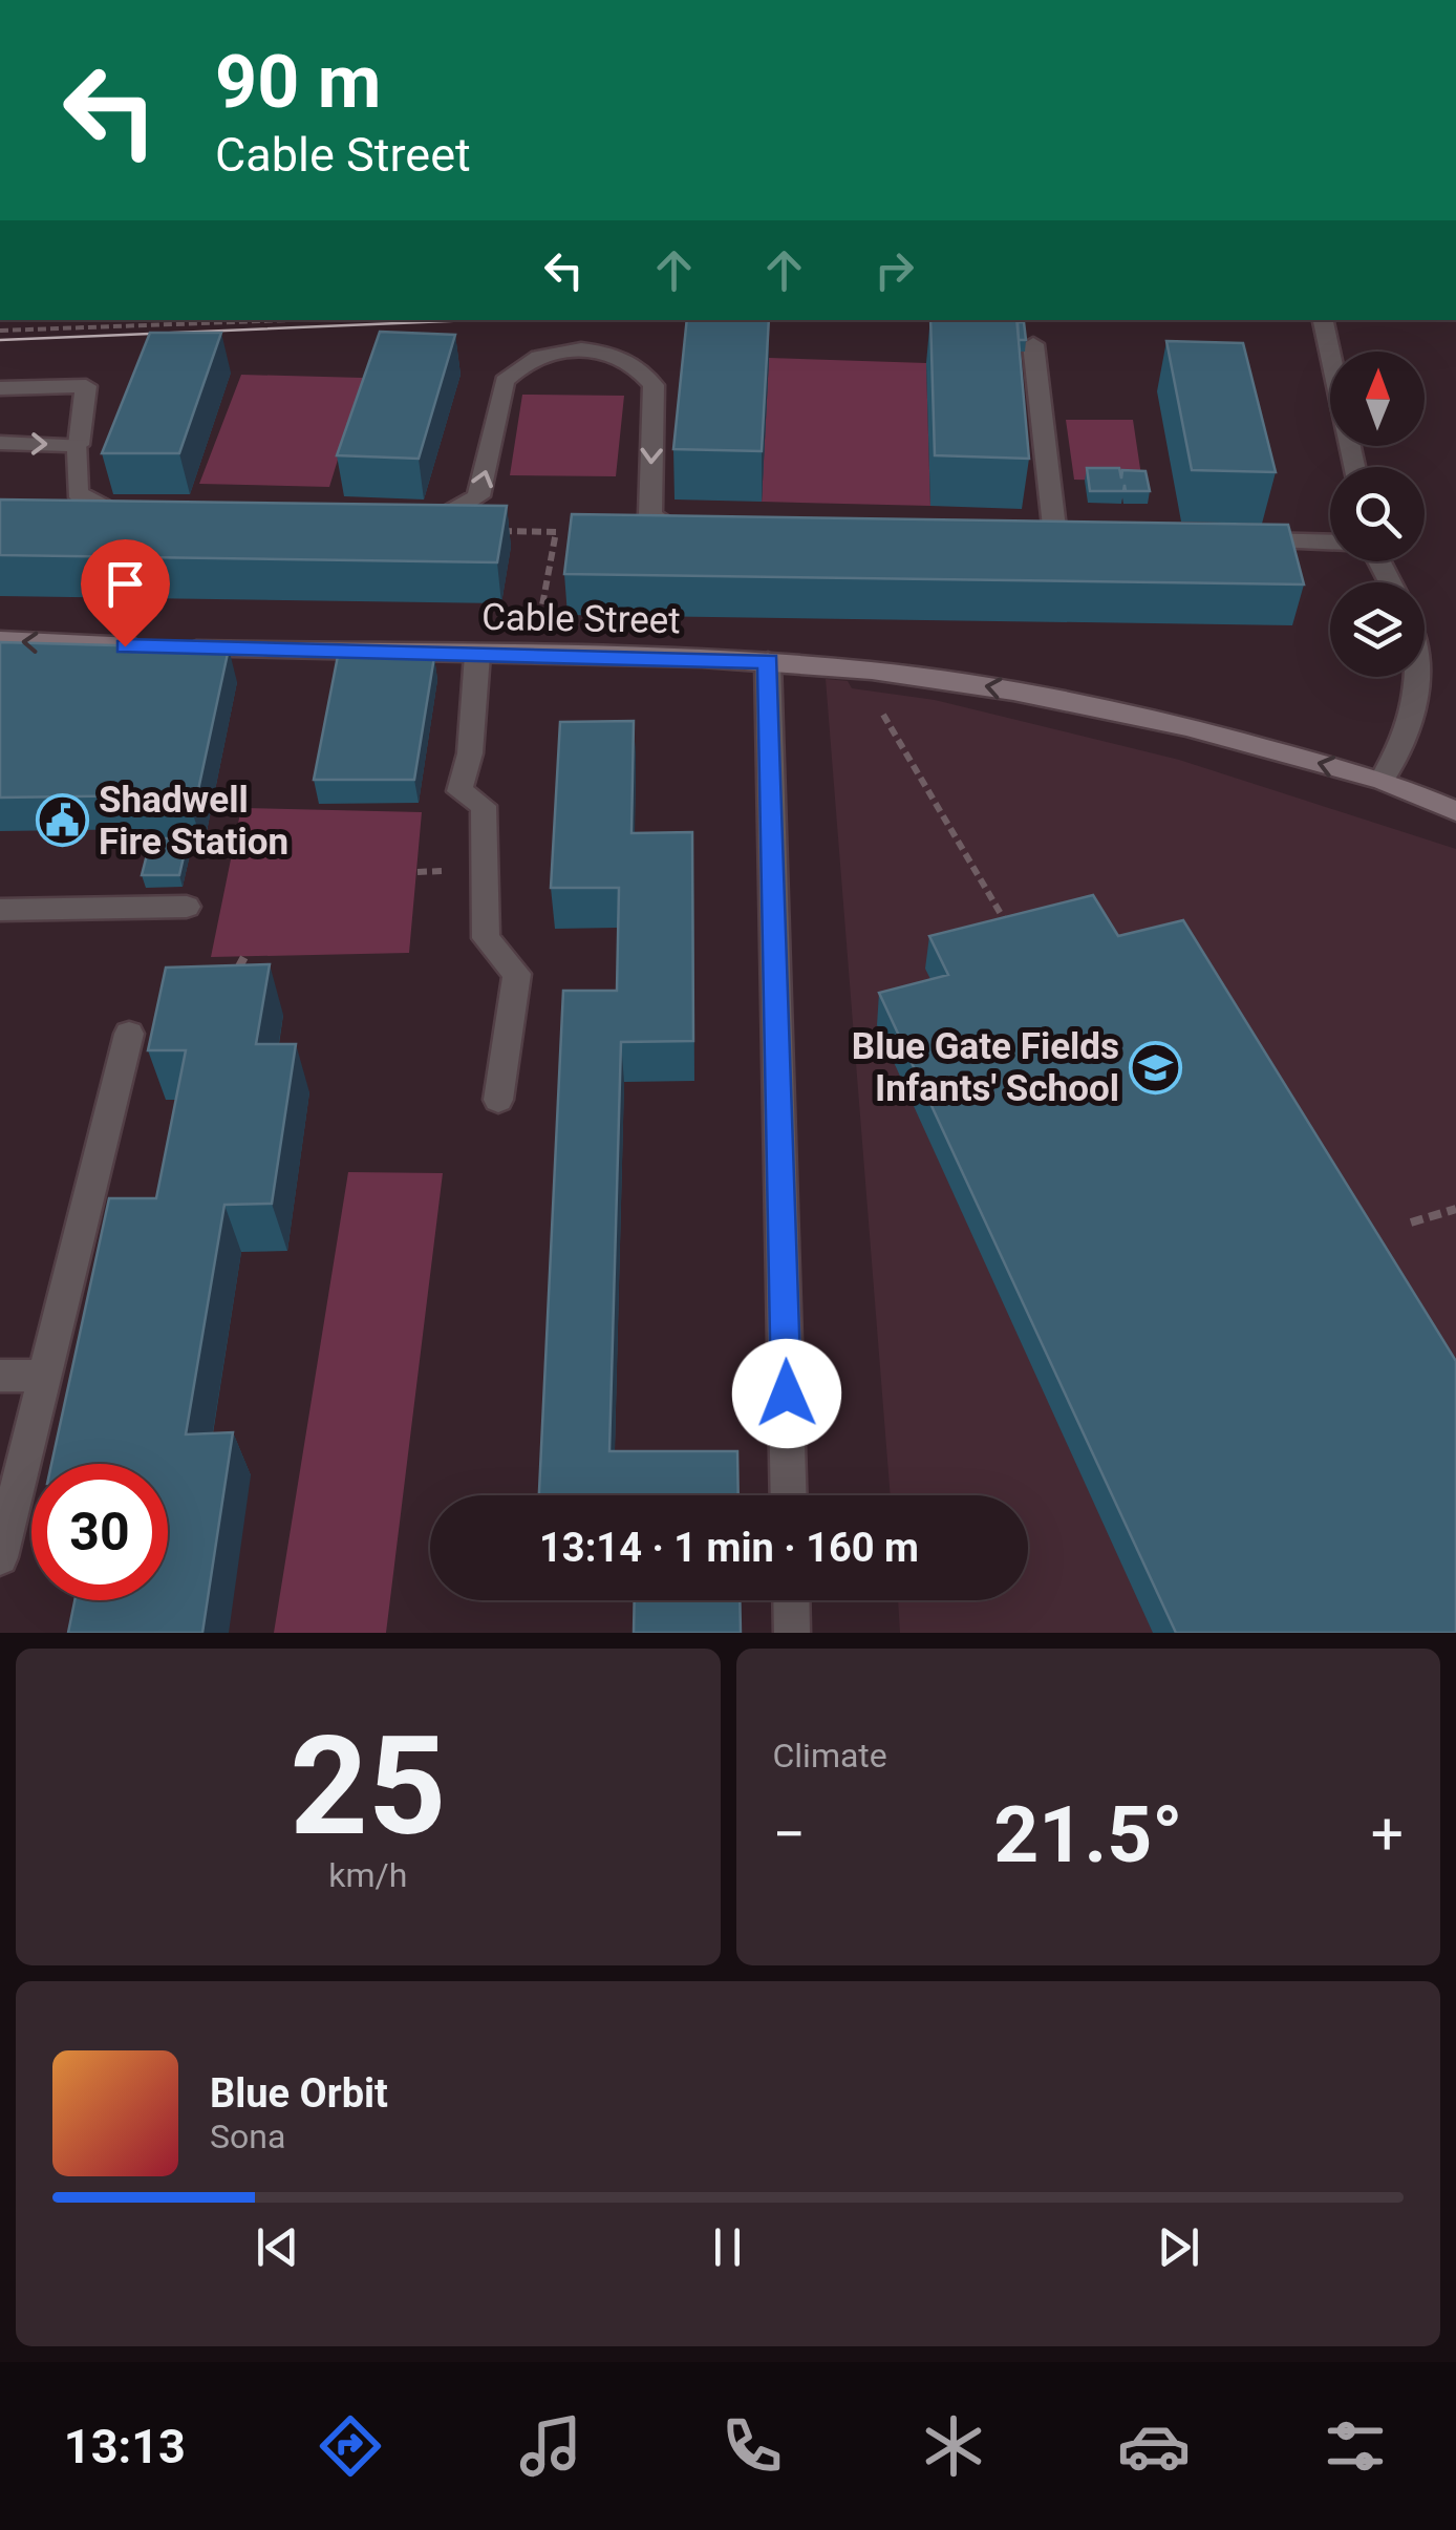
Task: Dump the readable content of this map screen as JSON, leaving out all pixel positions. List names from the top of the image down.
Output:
{
  "streets": {
    "main road": ["Cable Street"]
  },
  "one_way": ["Cable Street"],
  "places": {
    "public building": ["Shadwell Fire Station"],
    "school or university": ["Blue Gate Fields Infants' School"]
  },
  "north": "top",
  "page": {
    "turn": ["90 m", "Cable Street"],
    "limit": "30",
    "trip": "13:14 · 1 min · 160 m",
    "tile": [
      ["25", "km/h"],
      "Climate"
    ],
    "heat": ["−", "21.5°", "+"],
    "song": ["Blue Orbit", "Sona"],
    "tabs": "13:13"
  }
}
